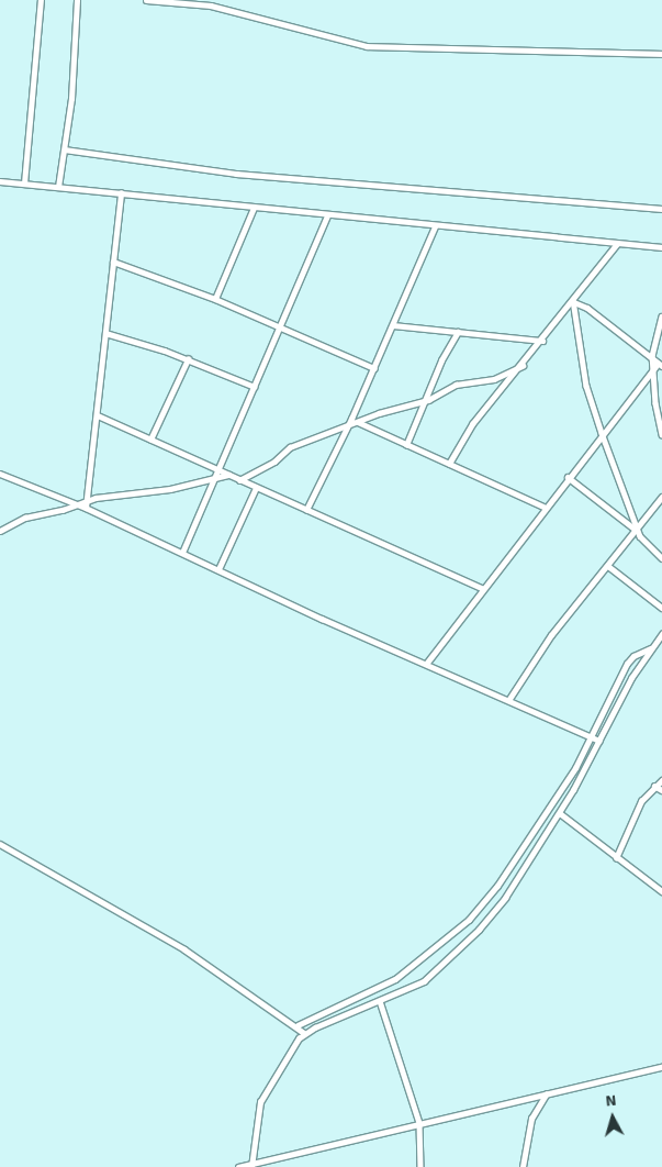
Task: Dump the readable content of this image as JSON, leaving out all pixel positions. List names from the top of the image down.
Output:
{
  "north": "top"
}
